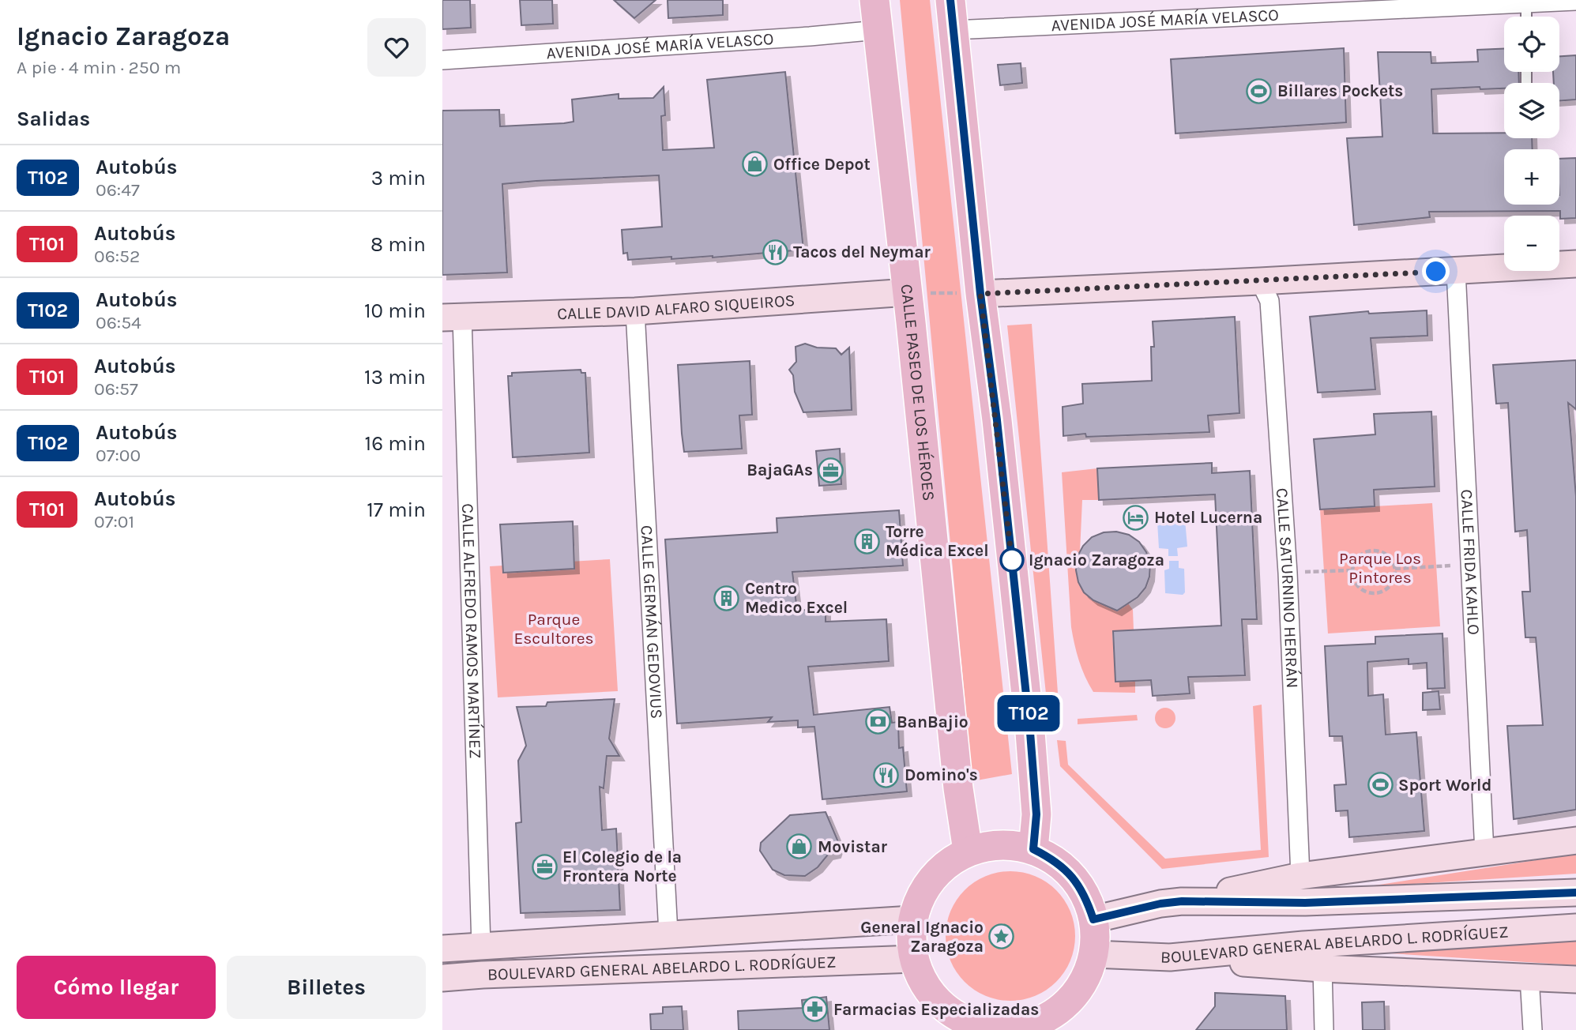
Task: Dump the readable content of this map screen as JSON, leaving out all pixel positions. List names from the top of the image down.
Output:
{
  "streets": {
    "main road": ["CALLE DAVID ALFARO SIQUEIROS", "CALLE PASEO DE LOS HÉROES", "BOULEVARD GENERAL ABELARDO L. RODRÍGUEZ"],
    "street": [
      "AVENIDA JOSÉ MARÍA VELASCO",
      "CALLE FRIDA KAHLO",
      "CALLE SATURNINO HERRÁN",
      "CALLE GERMÁN GEDOVIUS",
      "CALLE ALFREDO RAMOS MARTÍNEZ"
    ]
  },
  "crossings": [
    ["AVENIDA JOSÉ MARÍA VELASCO", "CALLE PASEO DE LOS HÉROES"],
    ["CALLE DAVID ALFARO SIQUEIROS", "CALLE PASEO DE LOS HÉROES"],
    ["CALLE DAVID ALFARO SIQUEIROS", "CALLE GERMÁN GEDOVIUS"],
    ["CALLE DAVID ALFARO SIQUEIROS", "CALLE ALFREDO RAMOS MARTÍNEZ"],
    ["CALLE PASEO DE LOS HÉROES", "BOULEVARD GENERAL ABELARDO L. RODRÍGUEZ"],
    ["CALLE GERMÁN GEDOVIUS", "BOULEVARD GENERAL ABELARDO L. RODRÍGUEZ"],
    ["CALLE ALFREDO RAMOS MARTÍNEZ", "BOULEVARD GENERAL ABELARDO L. RODRÍGUEZ"]
  ],
  "parks": ["Parque Los Pintores", "Parque Escultores"],
  "places": {
    "sports": ["Billares Pockets", "Sport World"],
    "shop": ["Office Depot", "Movistar"],
    "restaurant": ["Tacos del Neymar", "Domino's"],
    "office": ["BajaGAs", "El Colegio de la Frontera Norte"],
    "hotel": ["Hotel Lucerna"],
    "building": ["Torre Médica Excel", "Centro Medico Excel"],
    "other": ["Ignacio Zaragoza"],
    "bank": ["BanBajio"],
    "place": ["General Ignacio Zaragoza"],
    "pharmacy": ["Farmacias Especializadas"]
  },
  "lines": ["bus line T102"],
  "page": {
    "heading": [
      ["Ignacio Zaragoza", "A pie · 4 min · 250 m"],
      "Salidas"
    ],
    "on_map": "T102",
    "map_buttons": ["+", "−"],
    "list": [
      {
        "mark": "T102",
        "name": "Autobús",
        "note": "06:47",
        "value": "3 min"
      },
      {
        "mark": "T101",
        "name": "Autobús",
        "note": "06:52",
        "value": "8 min"
      },
      {
        "mark": "T102",
        "name": "Autobús",
        "note": "06:54",
        "value": "10 min"
      },
      {
        "mark": "T101",
        "name": "Autobús",
        "note": "06:57",
        "value": "13 min"
      },
      {
        "mark": "T102",
        "name": "Autobús",
        "note": "07:00",
        "value": "16 min"
      },
      {
        "mark": "T101",
        "name": "Autobús",
        "note": "07:01",
        "value": "17 min"
      }
    ],
    "buttons": ["Cómo llegar", "Billetes"]
  }
}
